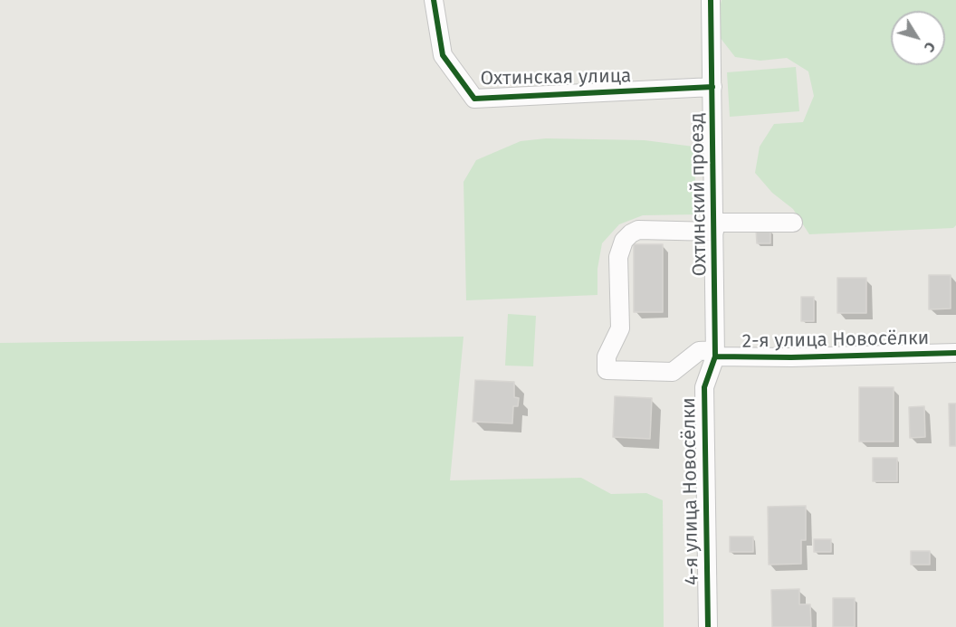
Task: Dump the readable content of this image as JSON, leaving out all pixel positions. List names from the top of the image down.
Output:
{
  "streets": {
    "street": [
      "Охтинская улица",
      "Охтинский проезд",
      "2-я улица Новосёлки",
      "4-я улица Новосёлки"
    ]
  },
  "crossings": [
    ["Охтинская улица", "Охтинский проезд"],
    ["Охтинский проезд", "2-я улица Новосёлки"],
    ["Охтинский проезд", "4-я улица Новосёлки"],
    ["2-я улица Новосёлки", "4-я улица Новосёлки"]
  ],
  "north": "bottom right"
}
